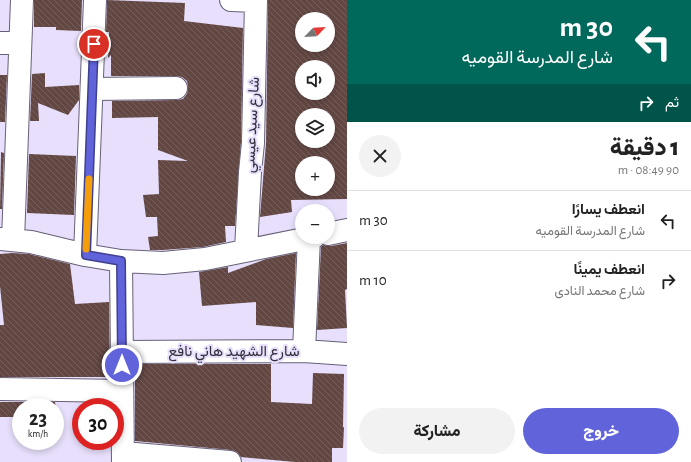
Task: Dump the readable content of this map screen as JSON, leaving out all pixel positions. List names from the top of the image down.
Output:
{
  "streets": {
    "street": ["شارع سيد عيسي", "شارع الشهيد هاني نافع"]
  },
  "north": "top right",
  "page": {
    "turn": ["30 m", "شارع المدرسة القوميه"],
    "map_buttons": ["+", "−"],
    "then": "ثم",
    "heading": ["1 دقيقة", "90 m · 08:49"],
    "list": [
      {
        "name": "انعطف يسارًا",
        "note": "شارع المدرسة القوميه",
        "value": "30 m"
      },
      {
        "name": "انعطف يمينًا",
        "note": "شارع محمد النادى",
        "value": "10 m"
      }
    ],
    "speed": "23 km/h",
    "limit": "30",
    "buttons": ["خروج", "مشاركة"]
  }
}
